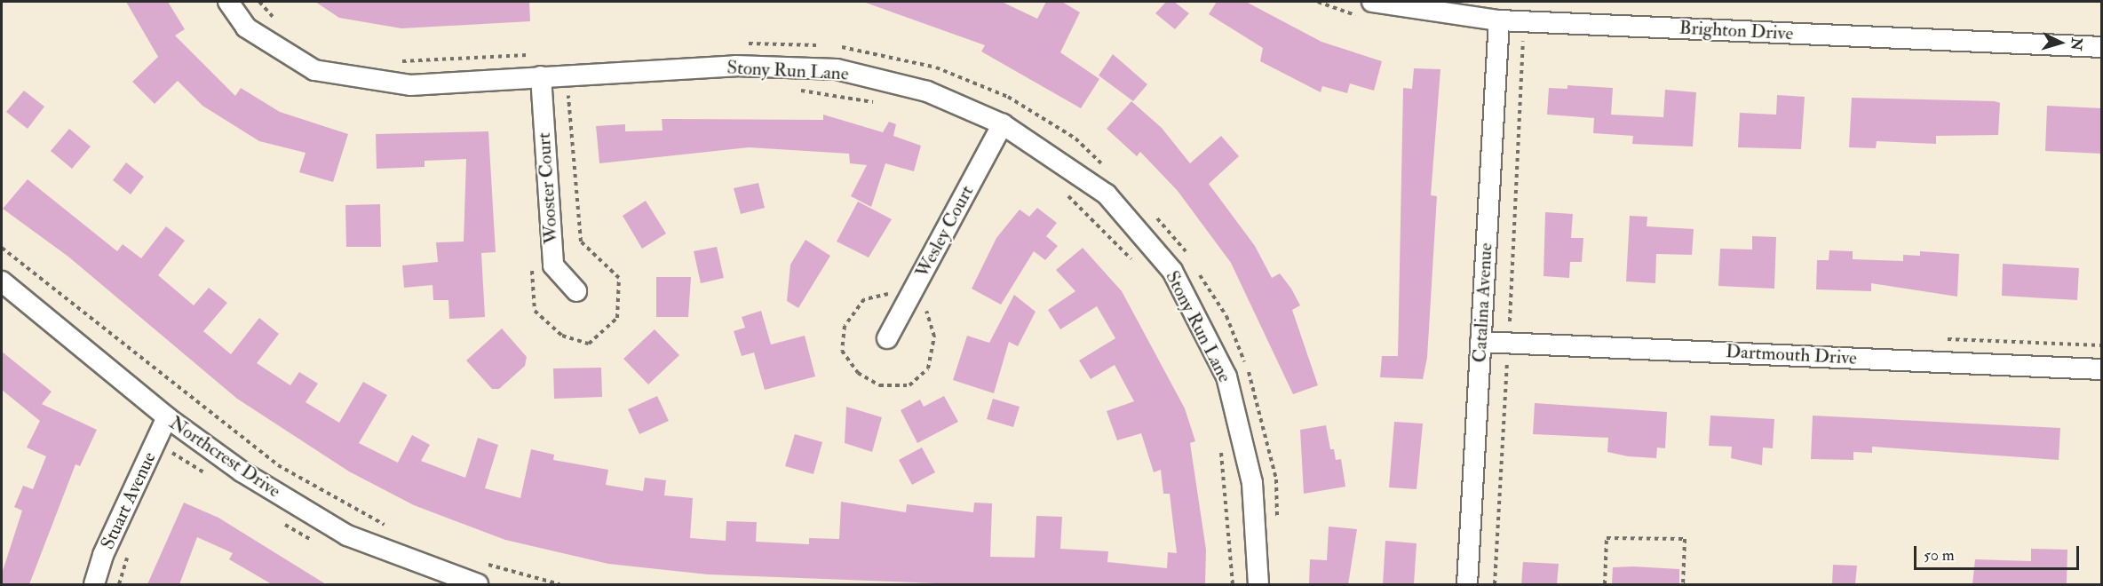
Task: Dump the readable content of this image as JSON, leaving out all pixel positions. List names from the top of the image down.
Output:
{
  "streets": {
    "street": [
      "Brighton Drive",
      "Stony Run Lane",
      "Wooster Court",
      "Wesley Court",
      "Catalina Avenue",
      "Dartmouth Drive",
      "Northcrest Drive",
      "Stuart Avenue"
    ]
  },
  "crossings": [
    ["Brighton Drive", "Catalina Avenue"],
    ["Stony Run Lane", "Wooster Court"],
    ["Stony Run Lane", "Wesley Court"],
    ["Catalina Avenue", "Dartmouth Drive"],
    ["Northcrest Drive", "Stuart Avenue"]
  ],
  "scale_bar": "50 m",
  "north": "right"
}
